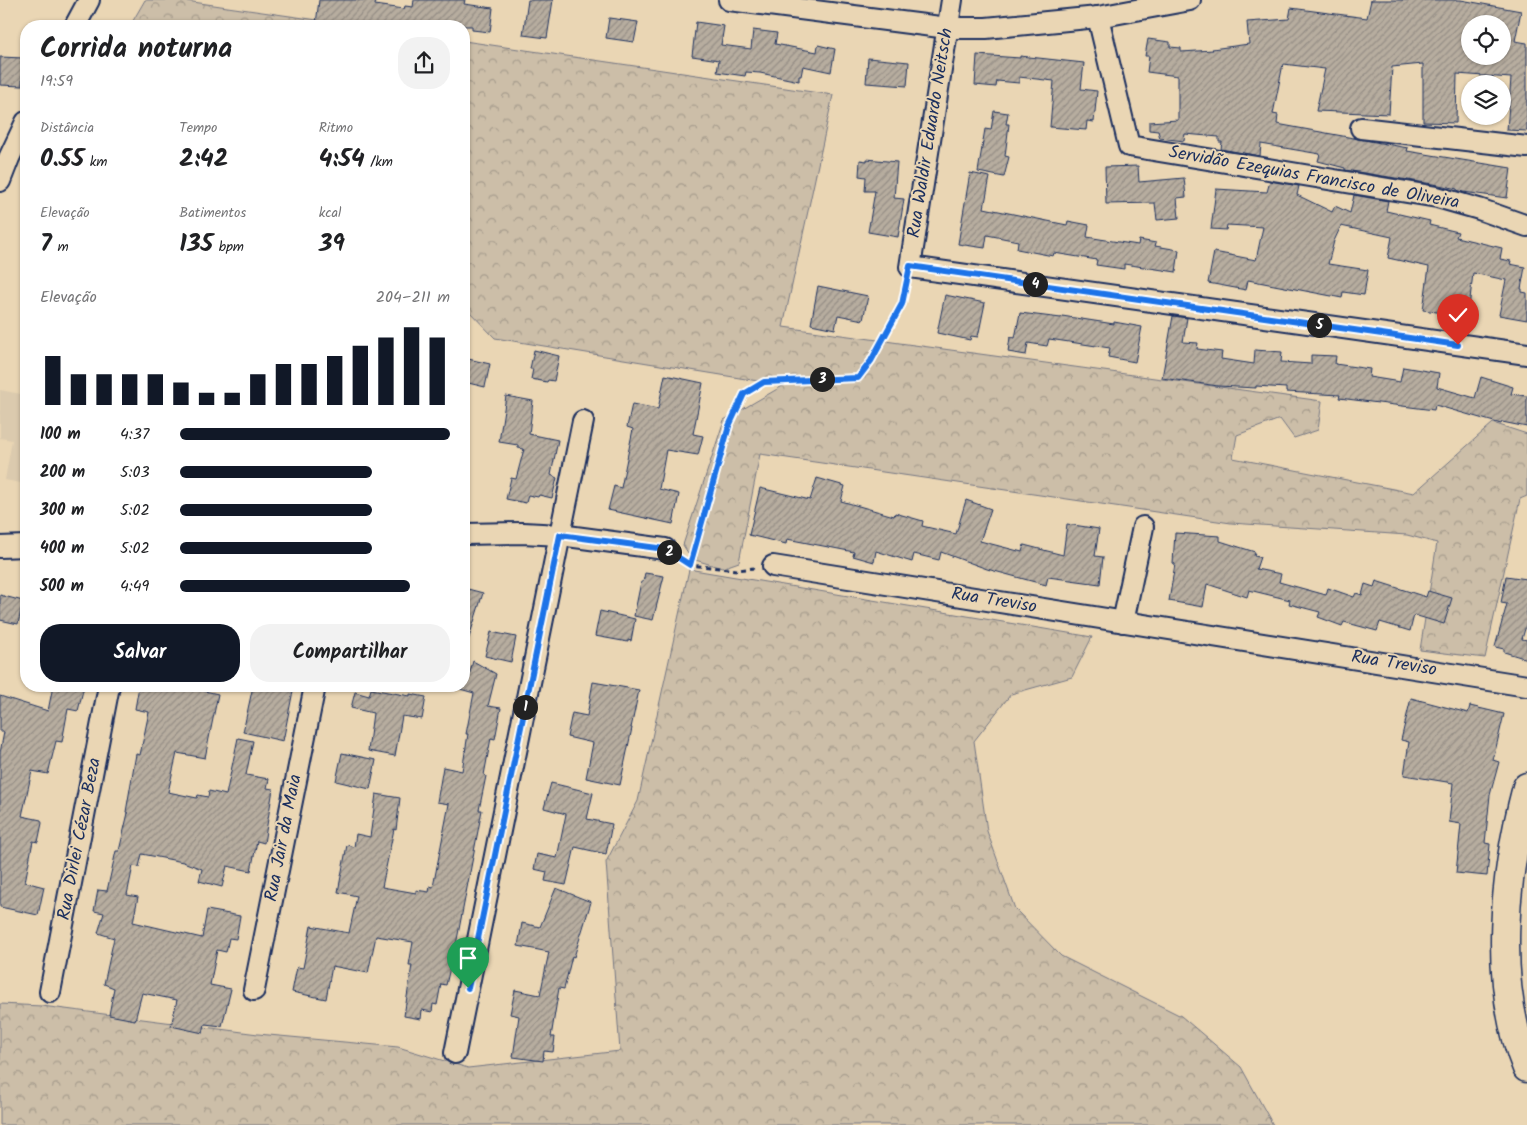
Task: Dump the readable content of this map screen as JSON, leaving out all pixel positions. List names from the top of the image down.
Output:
{
  "streets": {
    "street": [
      "Rua Waldir Eduardo Neitsch",
      "Servidão Ezequias Francisco de Oliveira",
      "Rua Treviso",
      "Rua Jair da Maia",
      "Rua Dirlei Cézar Beza"
    ]
  },
  "page": {
    "heading": ["Corrida noturna", "19:59"],
    "stats": [
      ["Distância", "0.55 km"],
      ["Tempo", "2:42"],
      ["Ritmo", "4:54 /km"],
      ["Elevação", "7 m"],
      ["Batimentos", "135 bpm"],
      ["kcal", "39"]
    ],
    "pins": [
      "4",
      "5",
      "3",
      "2",
      "1"
    ],
    "chart": ["Elevação", "204–211 m"],
    "list": [
      {
        "name": "100 m",
        "note": "4:37"
      },
      {
        "name": "200 m",
        "note": "5:03"
      },
      {
        "name": "300 m",
        "note": "5:02"
      },
      {
        "name": "400 m",
        "note": "5:02"
      },
      {
        "name": "500 m",
        "note": "4:49"
      }
    ],
    "buttons": ["Salvar", "Compartilhar"]
  }
}
